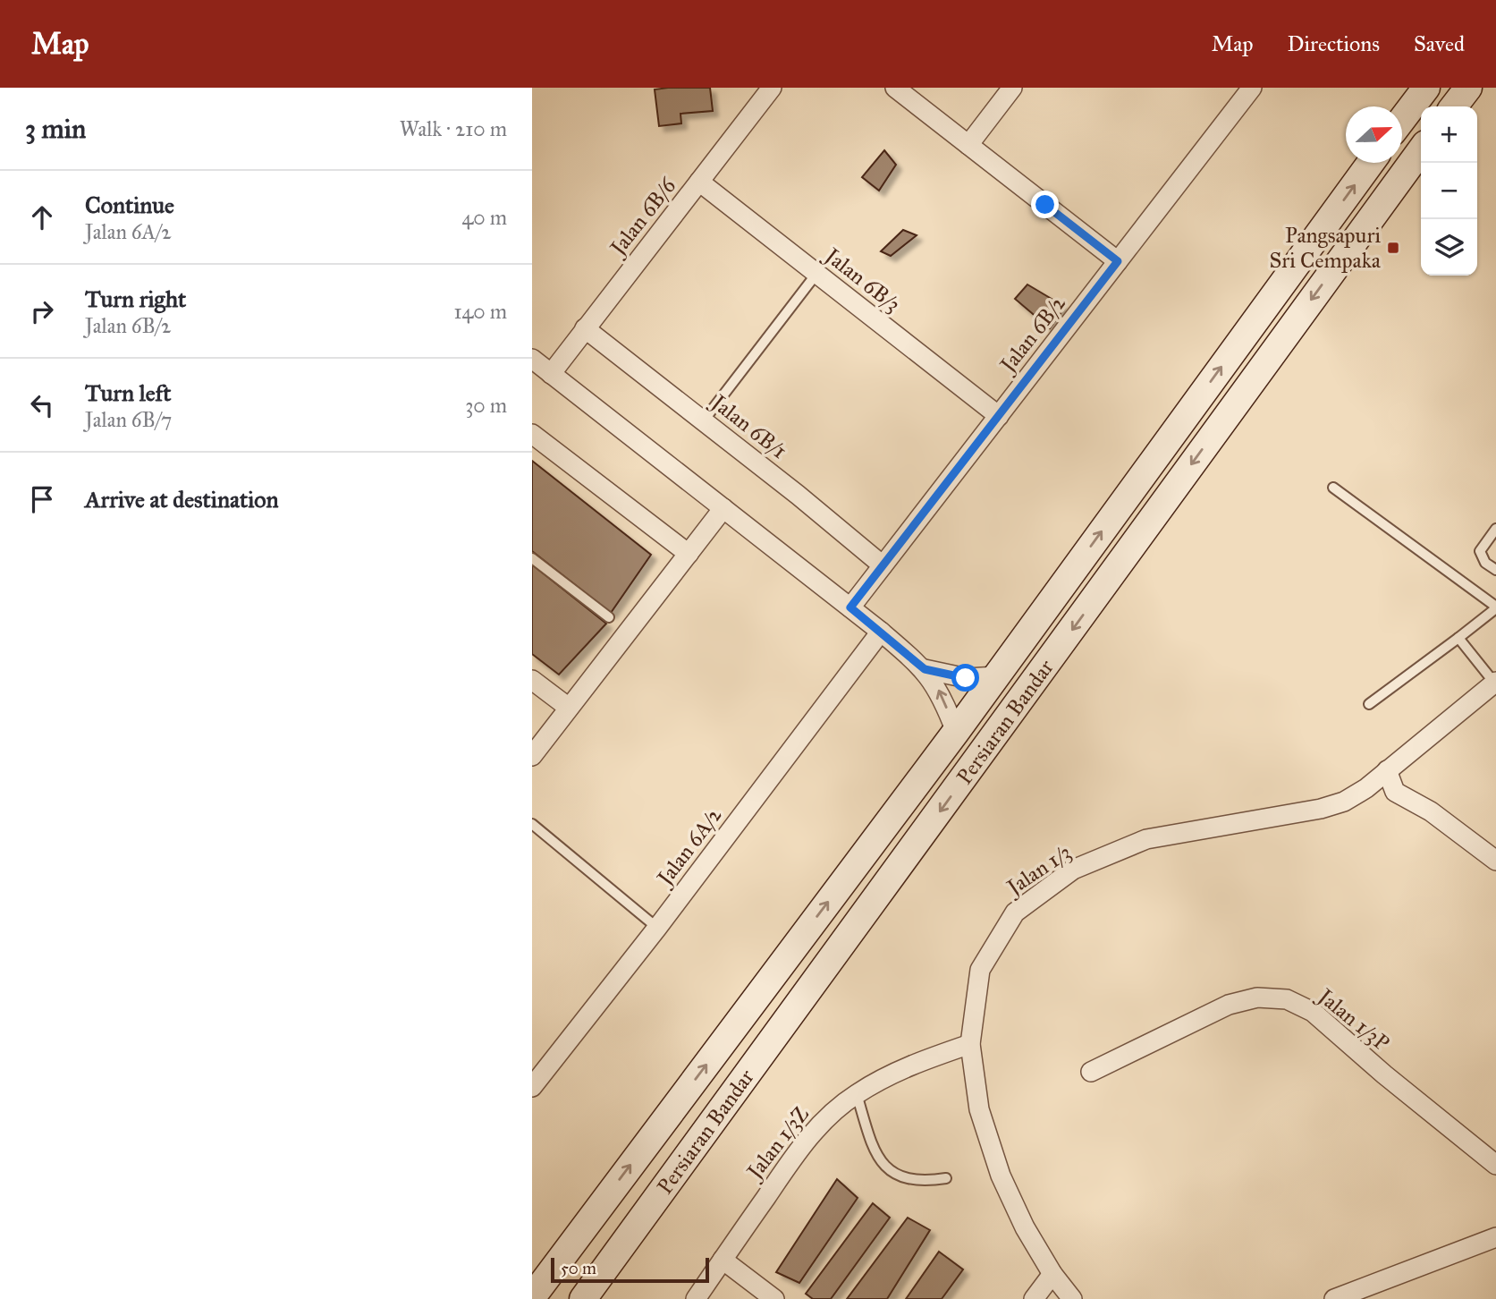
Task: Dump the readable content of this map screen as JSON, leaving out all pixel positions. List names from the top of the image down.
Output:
{
  "streets": {
    "main road": ["Persiaran Bandar"],
    "street": [
      "Jalan 6B/6",
      "Jalan 6B/3",
      "Jalan 6B/2",
      "Jalan 6B/1",
      "Jalan 6A/2",
      "Jalan 1/3",
      "Jalan 1/3P",
      "Jalan 1/3Z"
    ]
  },
  "crossings": [
    ["Jalan 6B/6", "Jalan 6B/3"],
    ["Jalan 6B/6", "Jalan 6B/1"],
    ["Jalan 6B/3", "Jalan 6B/2"],
    ["Jalan 6B/2", "Jalan 6B/1"],
    ["Jalan 1/3", "Jalan 1/3Z"]
  ],
  "places": {
    "transit": ["Pangsapuri Sri Cempaka"]
  },
  "scale_bar": "50 m",
  "north": "right",
  "page": {
    "header": "Map",
    "nav": ["Map", "Directions", "Saved"],
    "heading": ["3 min", "Walk · 210 m"],
    "map_buttons": ["+", "−"],
    "list": [
      ["Continue", "Jalan 6A/2", "40 m"],
      ["Turn right", "Jalan 6B/2", "140 m"],
      ["Turn left", "Jalan 6B/7", "30 m"],
      "Arrive at destination"
    ],
    "scale": "50 m"
  }
}
